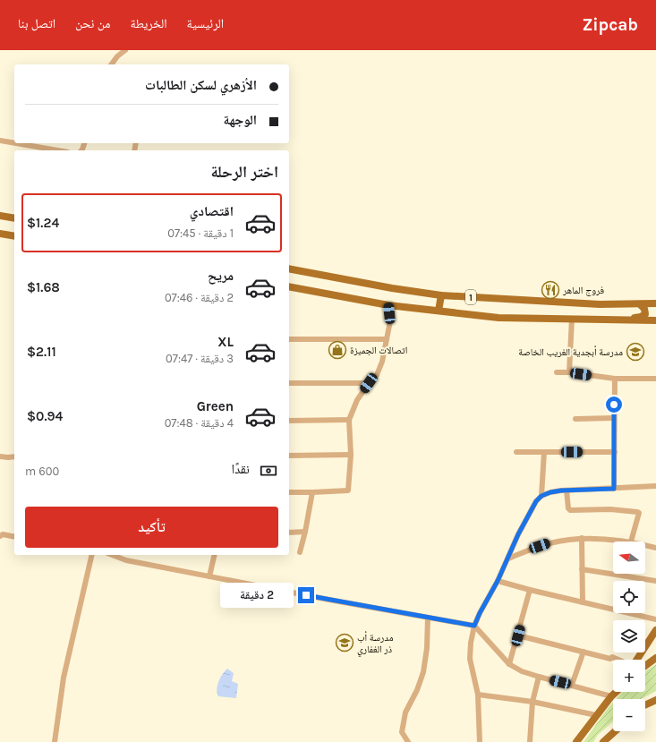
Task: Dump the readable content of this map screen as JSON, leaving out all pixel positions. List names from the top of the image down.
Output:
{
  "streets": {
    "main road": ["1"]
  },
  "places": {
    "restaurant": ["فروج الماهر"],
    "shop": ["اتصالات الجميزة"],
    "school or university": ["مدرسة أبجدية الغريب الخاصة", "مدرسة أب ذر الغفاري"]
  },
  "north": "left",
  "page": {
    "header": "Zipcab",
    "nav": [
      "الرئيسية",
      "الخريطة",
      "من نحن",
      "اتصل بنا"
    ],
    "banner": ["الأزهري لسكن الطالبات", "الوجهة"],
    "heading": "اختر الرحلة",
    "list": [
      {
        "name": "اقتصادي",
        "note": "1 دقيقة · 07:45",
        "value": "$1.24"
      },
      {
        "name": "مريح",
        "note": "2 دقيقة · 07:46",
        "value": "$1.68"
      },
      {
        "name": "XL",
        "note": "3 دقيقة · 07:47",
        "value": "$2.11"
      },
      {
        "name": "Green",
        "note": "4 دقيقة · 07:48",
        "value": "$0.94"
      }
    ],
    "pay": ["نقدًا", "600 m"],
    "buttons": "تأكيد",
    "map_buttons": ["+", "−"],
    "bubble": "2 دقيقة"
  }
}
